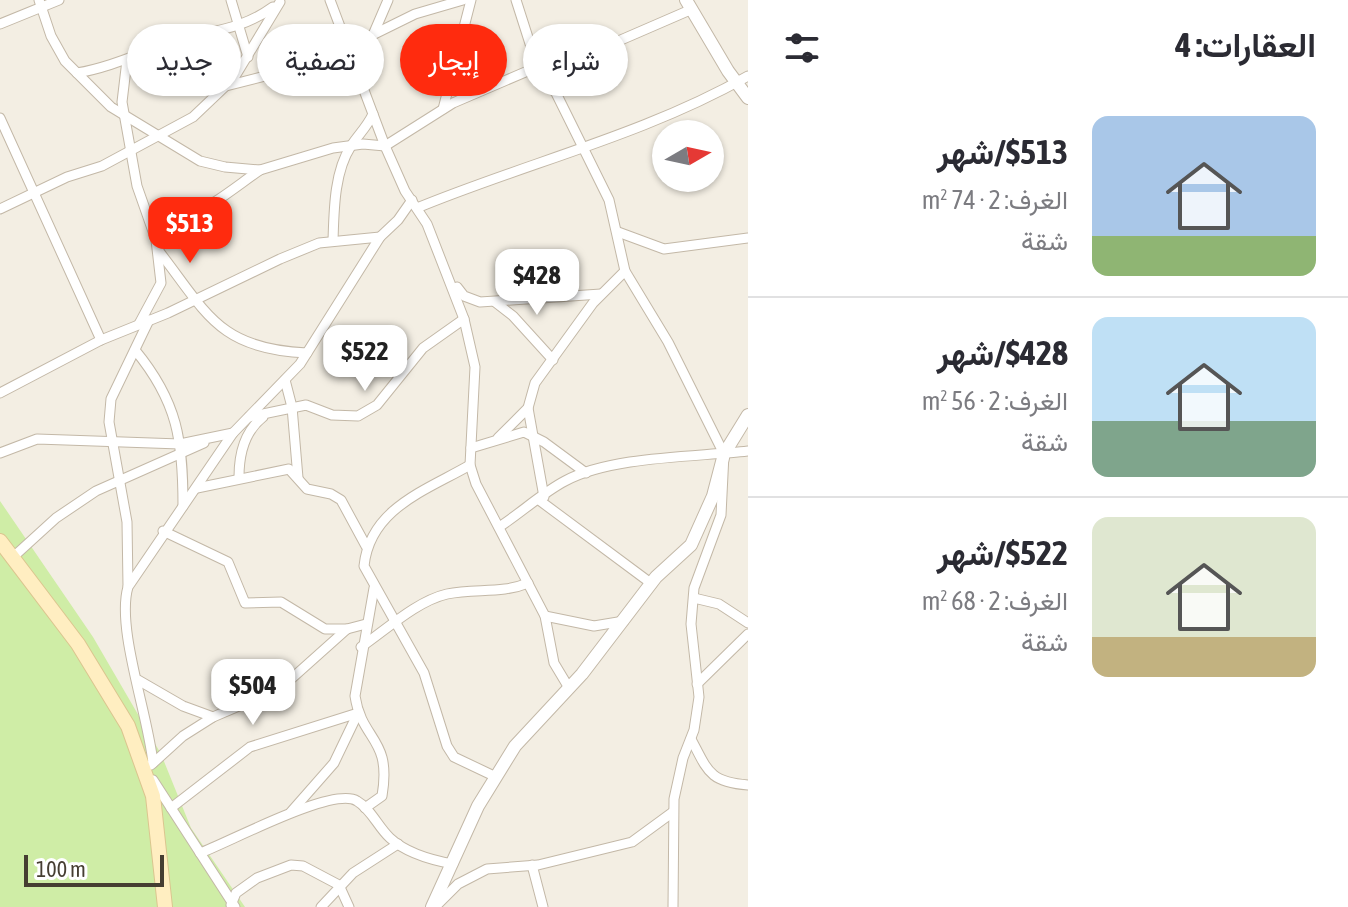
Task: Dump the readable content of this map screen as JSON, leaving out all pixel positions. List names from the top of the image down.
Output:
{
  "scale_bar": "100 m",
  "north": "right",
  "page": {
    "heading": "العقارات: 4",
    "chip": [
      "شراء",
      "إيجار",
      "تصفية",
      "جديد"
    ],
    "list": [
      {
        "name": "$513/شهر",
        "note": "الغرف: 2 · 74 m² · شقة"
      },
      {
        "name": "$428/شهر",
        "note": "الغرف: 2 · 56 m² · شقة"
      },
      {
        "name": "$522/شهر",
        "note": "الغرف: 2 · 68 m² · شقة"
      }
    ],
    "price": [
      "$513",
      "$428",
      "$522",
      "$504"
    ],
    "scale": "100 m"
  }
}
